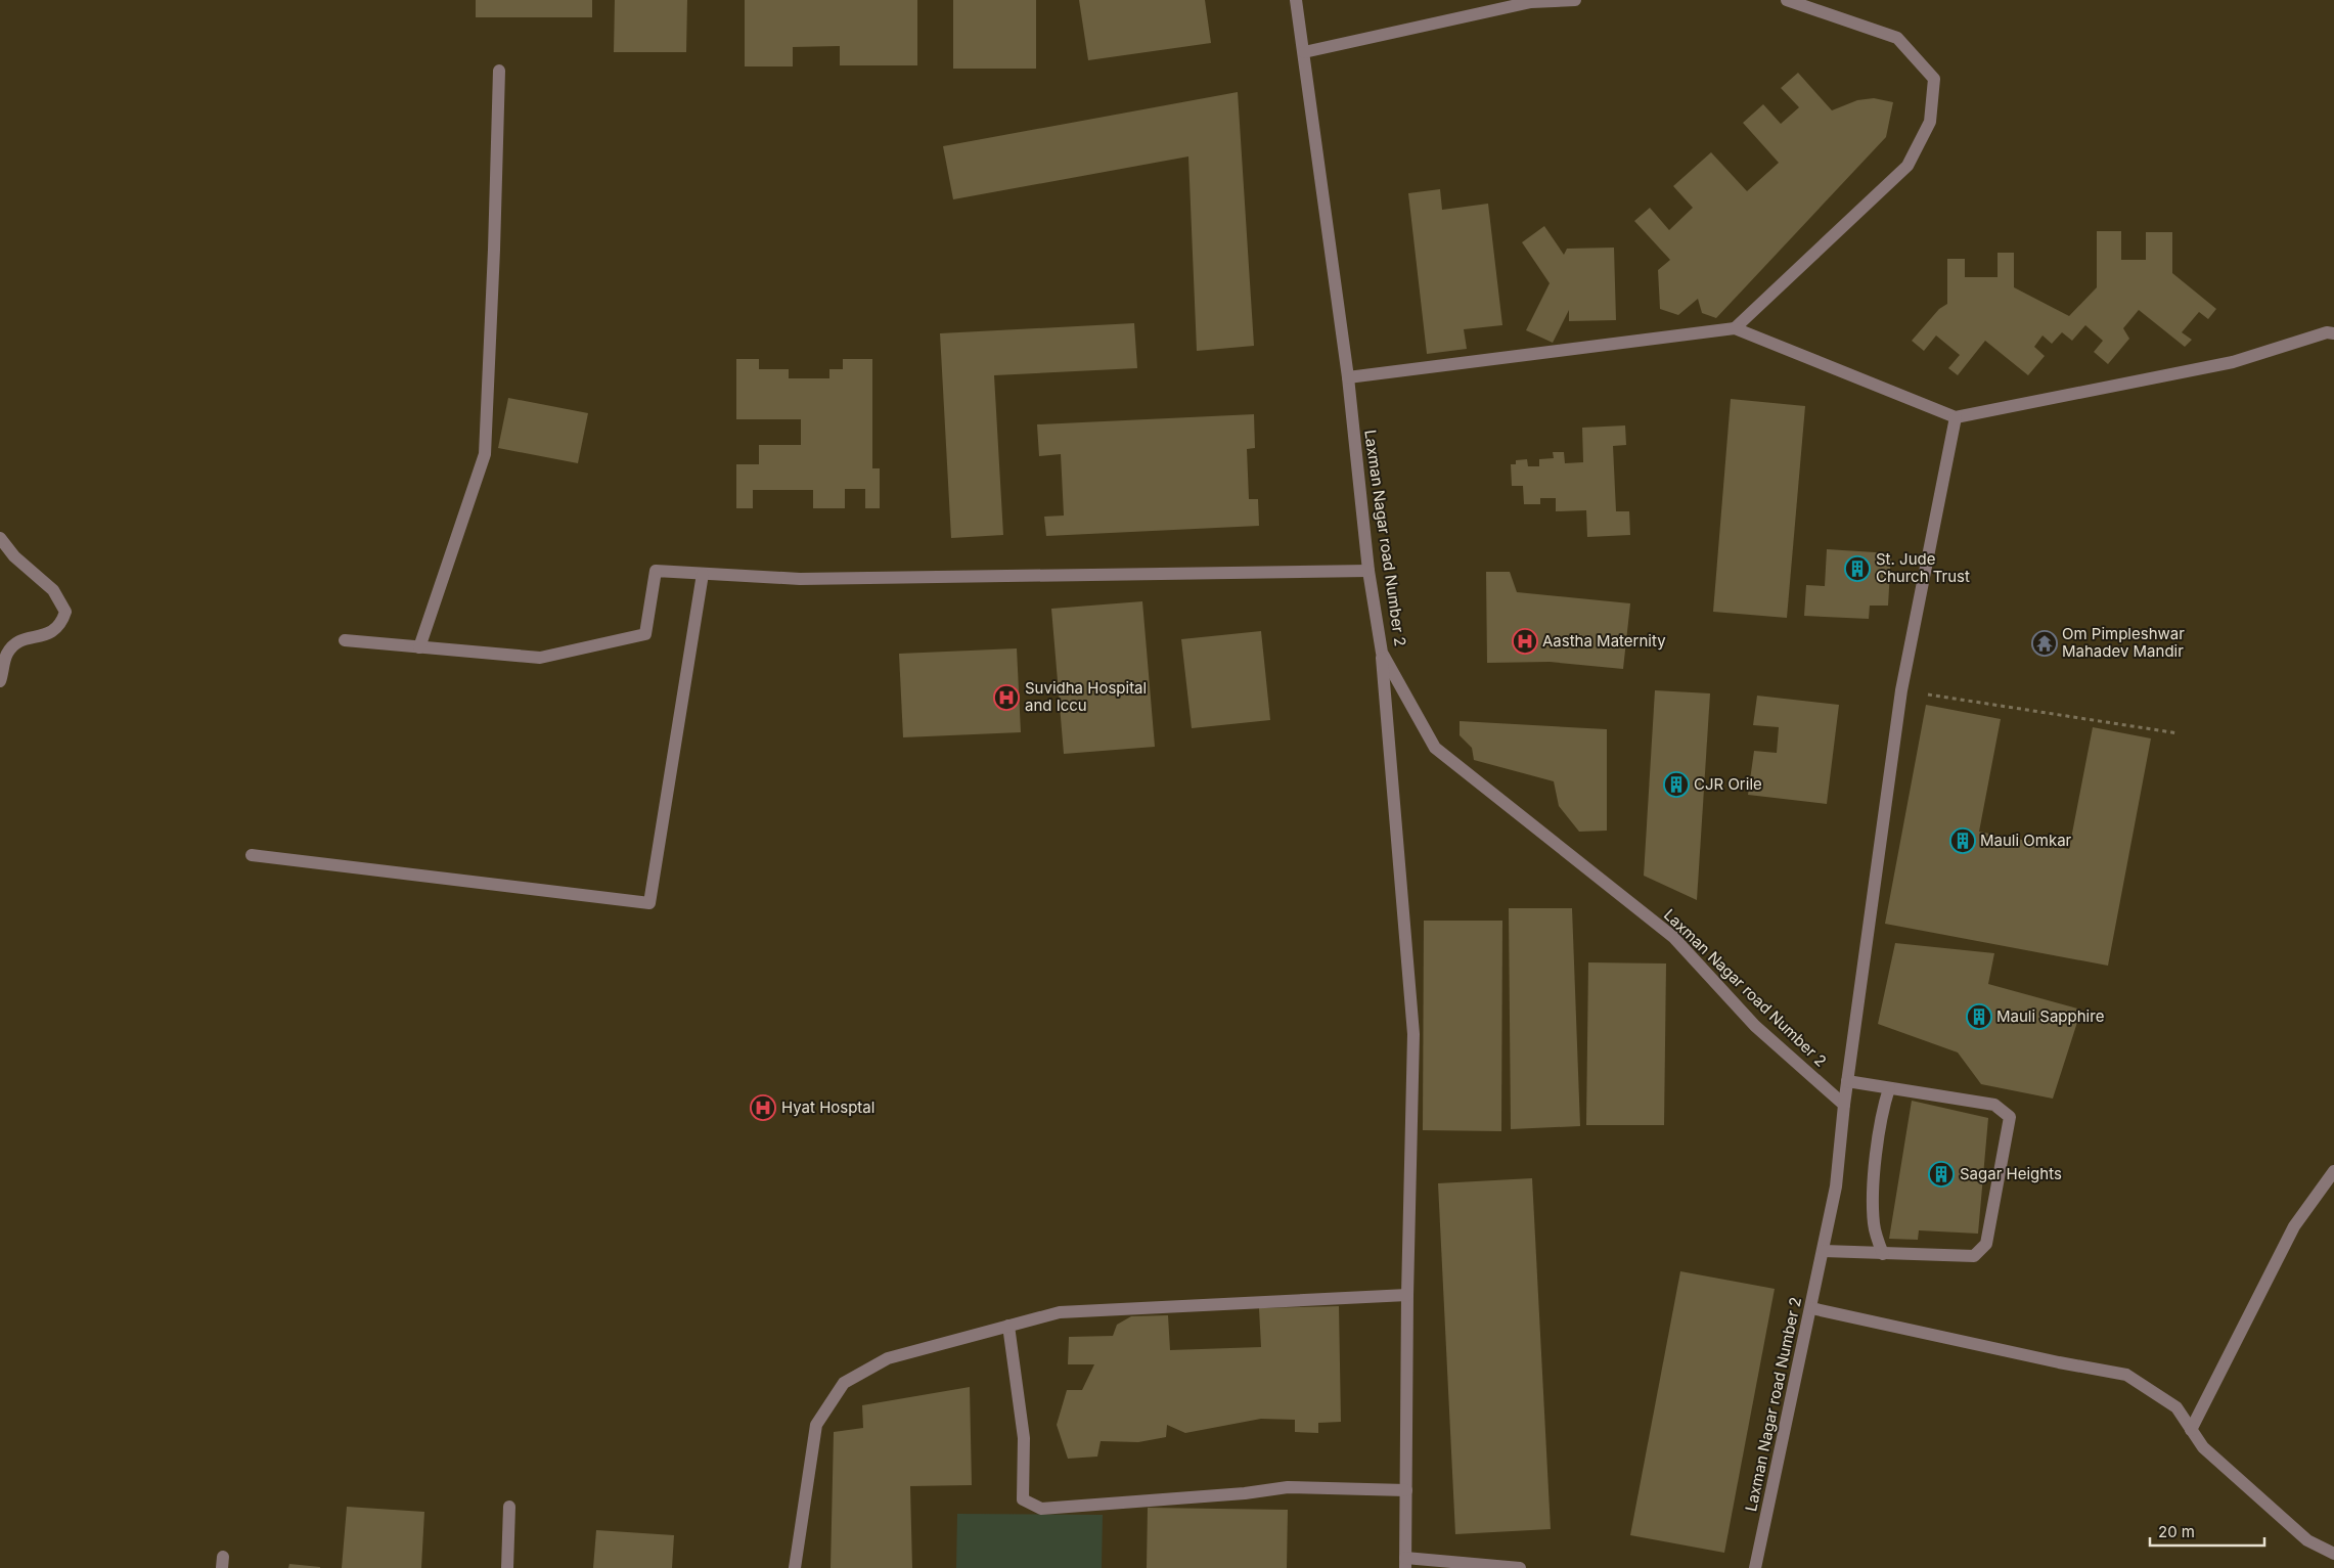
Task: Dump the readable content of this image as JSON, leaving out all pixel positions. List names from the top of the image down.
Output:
{
  "streets": {
    "street": ["Laxman Nagar road Number 2"]
  },
  "places": {
    "building": [
      "St. Jude Church Trust",
      "CJR Orile",
      "Mauli Omkar",
      "Mauli Sapphire",
      "Sagar Heights"
    ],
    "hospital": ["Aastha Maternity", "Suvidha Hospital and Iccu", "Hyat Hosptal"],
    "temple": ["Om Pimpleshwar Mahadev Mandir"]
  },
  "scale_bar": "20 m"
}
